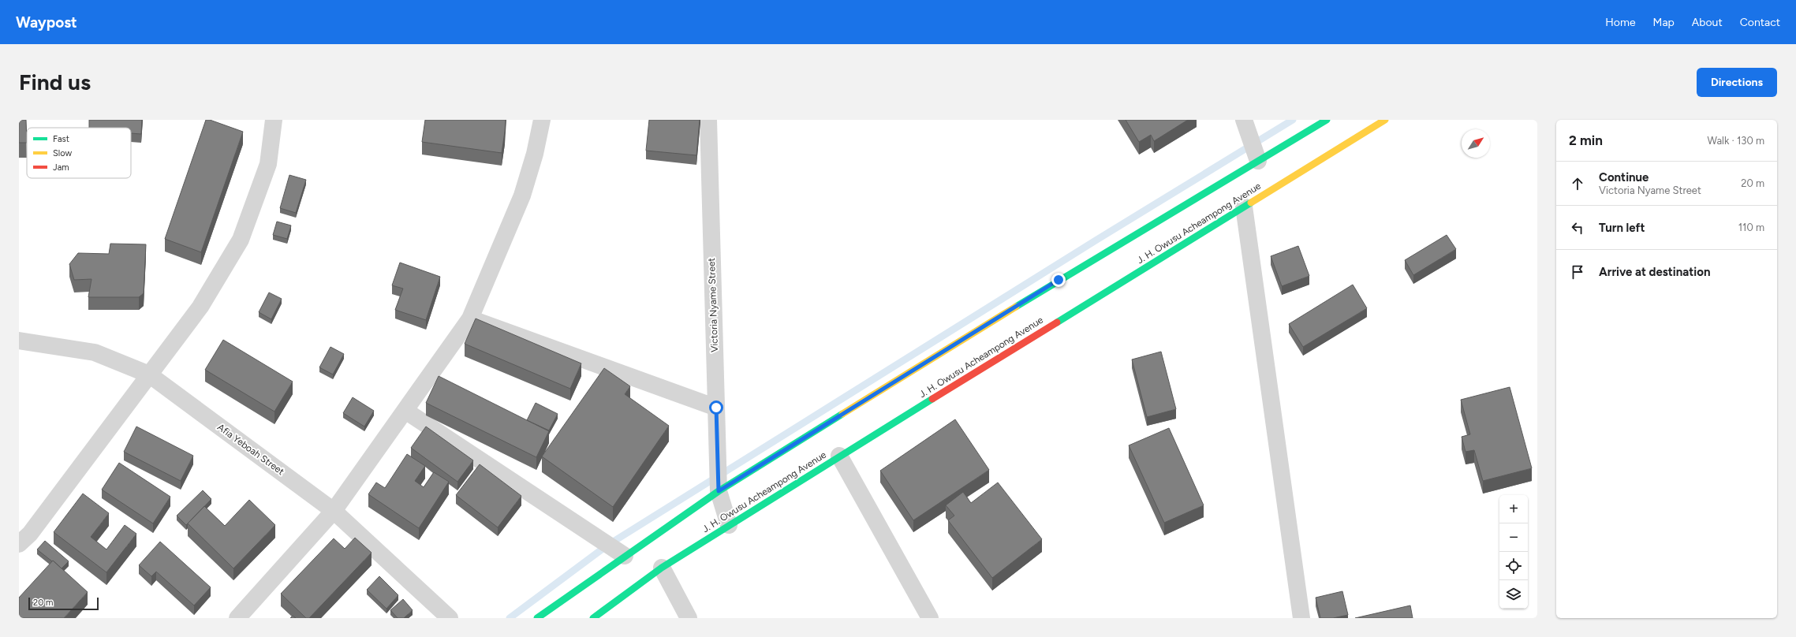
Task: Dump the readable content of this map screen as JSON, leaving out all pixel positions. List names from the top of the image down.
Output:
{
  "streets": {
    "street": ["J. H. Owusu Acheampong Avenue", "Victoria Nyame Street", "Afia Yeboah Street"]
  },
  "crossings": [
    ["J. H. Owusu Acheampong Avenue", "Victoria Nyame Street"]
  ],
  "legend": ["Fast", "Slow", "Jam"],
  "scale_bar": "20 m",
  "north": "top right",
  "page": {
    "header": "Waypost",
    "nav": [
      "Home",
      "Map",
      "About",
      "Contact"
    ],
    "buttons": "Directions",
    "title": "Find us",
    "heading": ["2 min", "Walk · 130 m"],
    "list": [
      ["Continue", "Victoria Nyame Street", "20 m"],
      ["Turn left", "110 m"],
      "Arrive at destination"
    ],
    "map_buttons": ["+", "−"],
    "scale": "20 m"
  }
}
